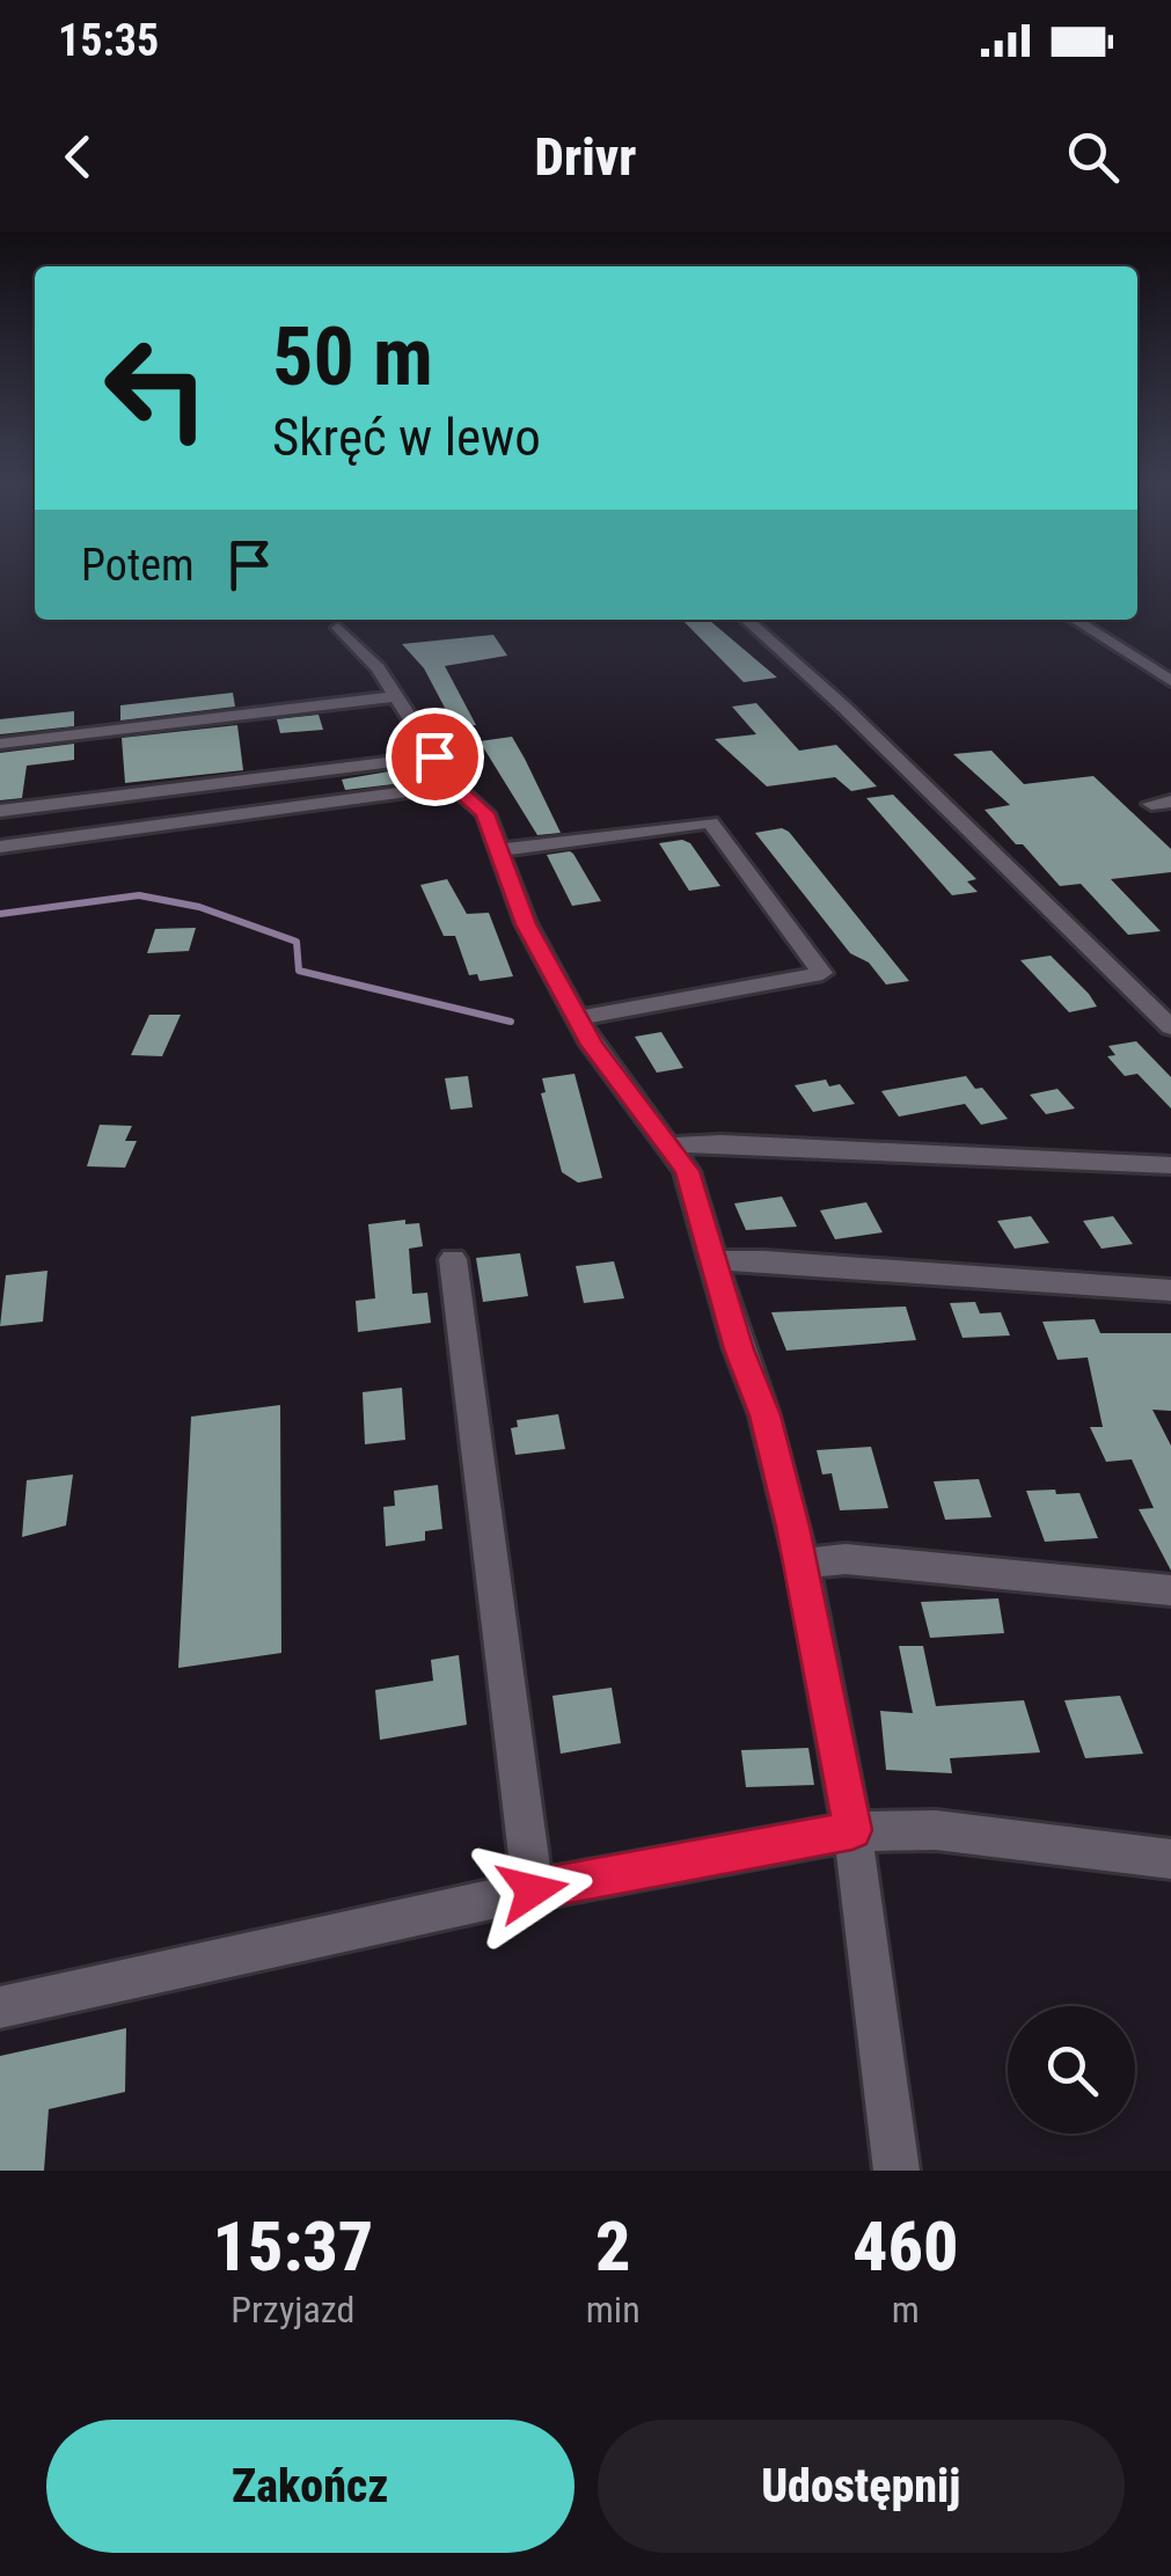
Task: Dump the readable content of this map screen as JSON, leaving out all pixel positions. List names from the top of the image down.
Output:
{
  "page": {
    "status": "15:35",
    "header": "Drivr",
    "turn": ["50 m", "Skręć w lewo"],
    "then": "Potem",
    "eta": [
      "15:37",
      "Przyjazd",
      "2",
      "min",
      "460",
      "m"
    ],
    "buttons": ["Zakończ", "Udostępnij"]
  }
}
